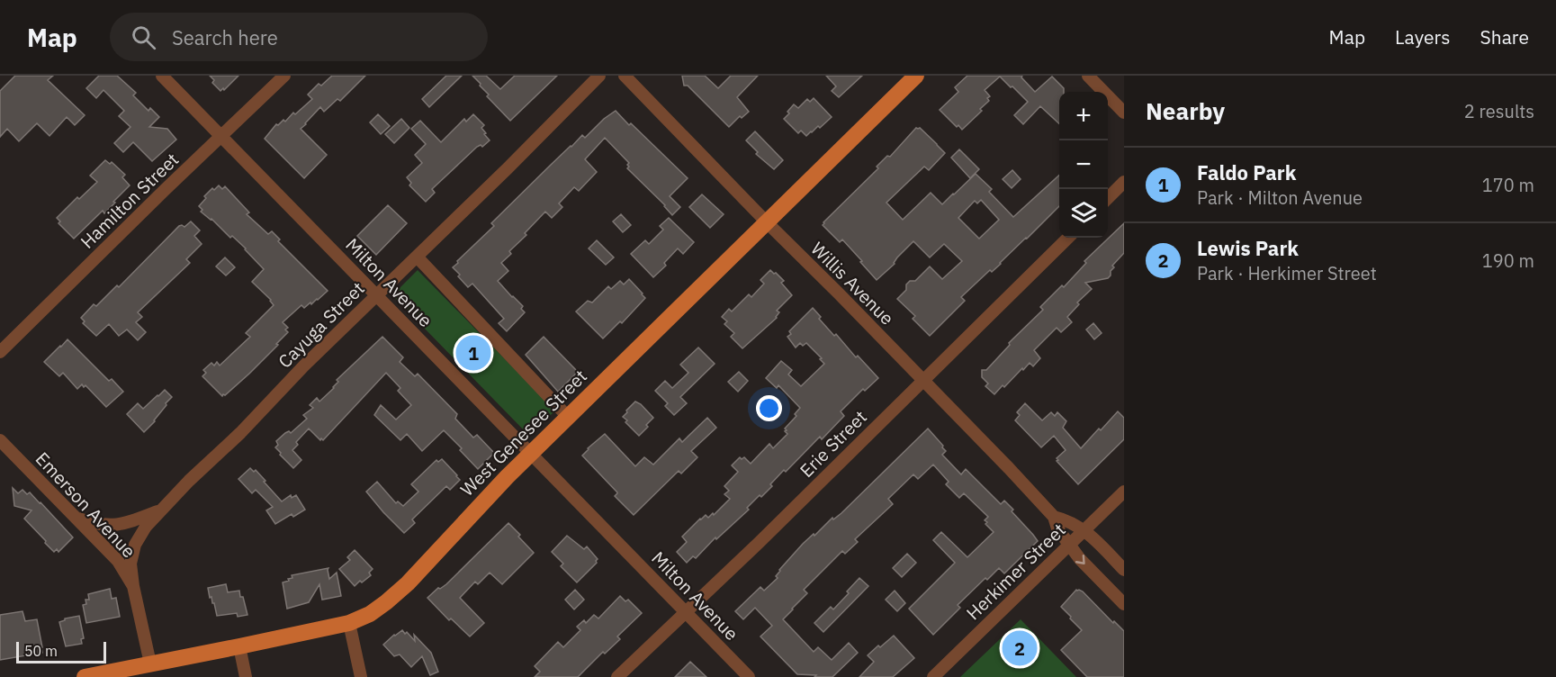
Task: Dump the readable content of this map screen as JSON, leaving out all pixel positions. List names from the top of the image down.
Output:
{
  "streets": {
    "main road": ["West Genesee Street"],
    "street": [
      "Hamilton Street",
      "Milton Avenue",
      "Willis Avenue",
      "Cayuga Street",
      "Erie Street",
      "Emerson Avenue",
      "Herkimer Street"
    ]
  },
  "crossings": [
    ["Hamilton Street", "Milton Avenue"],
    ["Milton Avenue", "Cayuga Street"],
    ["Milton Avenue", "West Genesee Street"],
    ["Milton Avenue", "Erie Street"],
    ["Willis Avenue", "West Genesee Street"],
    ["Willis Avenue", "Erie Street"],
    ["Willis Avenue", "Herkimer Street"],
    ["Cayuga Street", "Emerson Avenue"],
    ["West Genesee Street", "Emerson Avenue"]
  ],
  "scale_bar": "50 m",
  "page": {
    "header": "Map",
    "search": "Search here",
    "nav": ["Map", "Layers", "Share"],
    "heading": ["Nearby", "2 results"],
    "map_buttons": ["+", "−"],
    "list": [
      {
        "mark": "1",
        "name": "Faldo Park",
        "note": "Park · Milton Avenue",
        "value": "170 m"
      },
      {
        "mark": "2",
        "name": "Lewis Park",
        "note": "Park · Herkimer Street",
        "value": "190 m"
      }
    ],
    "pins": ["1", "2"],
    "scale": "50 m"
  }
}
